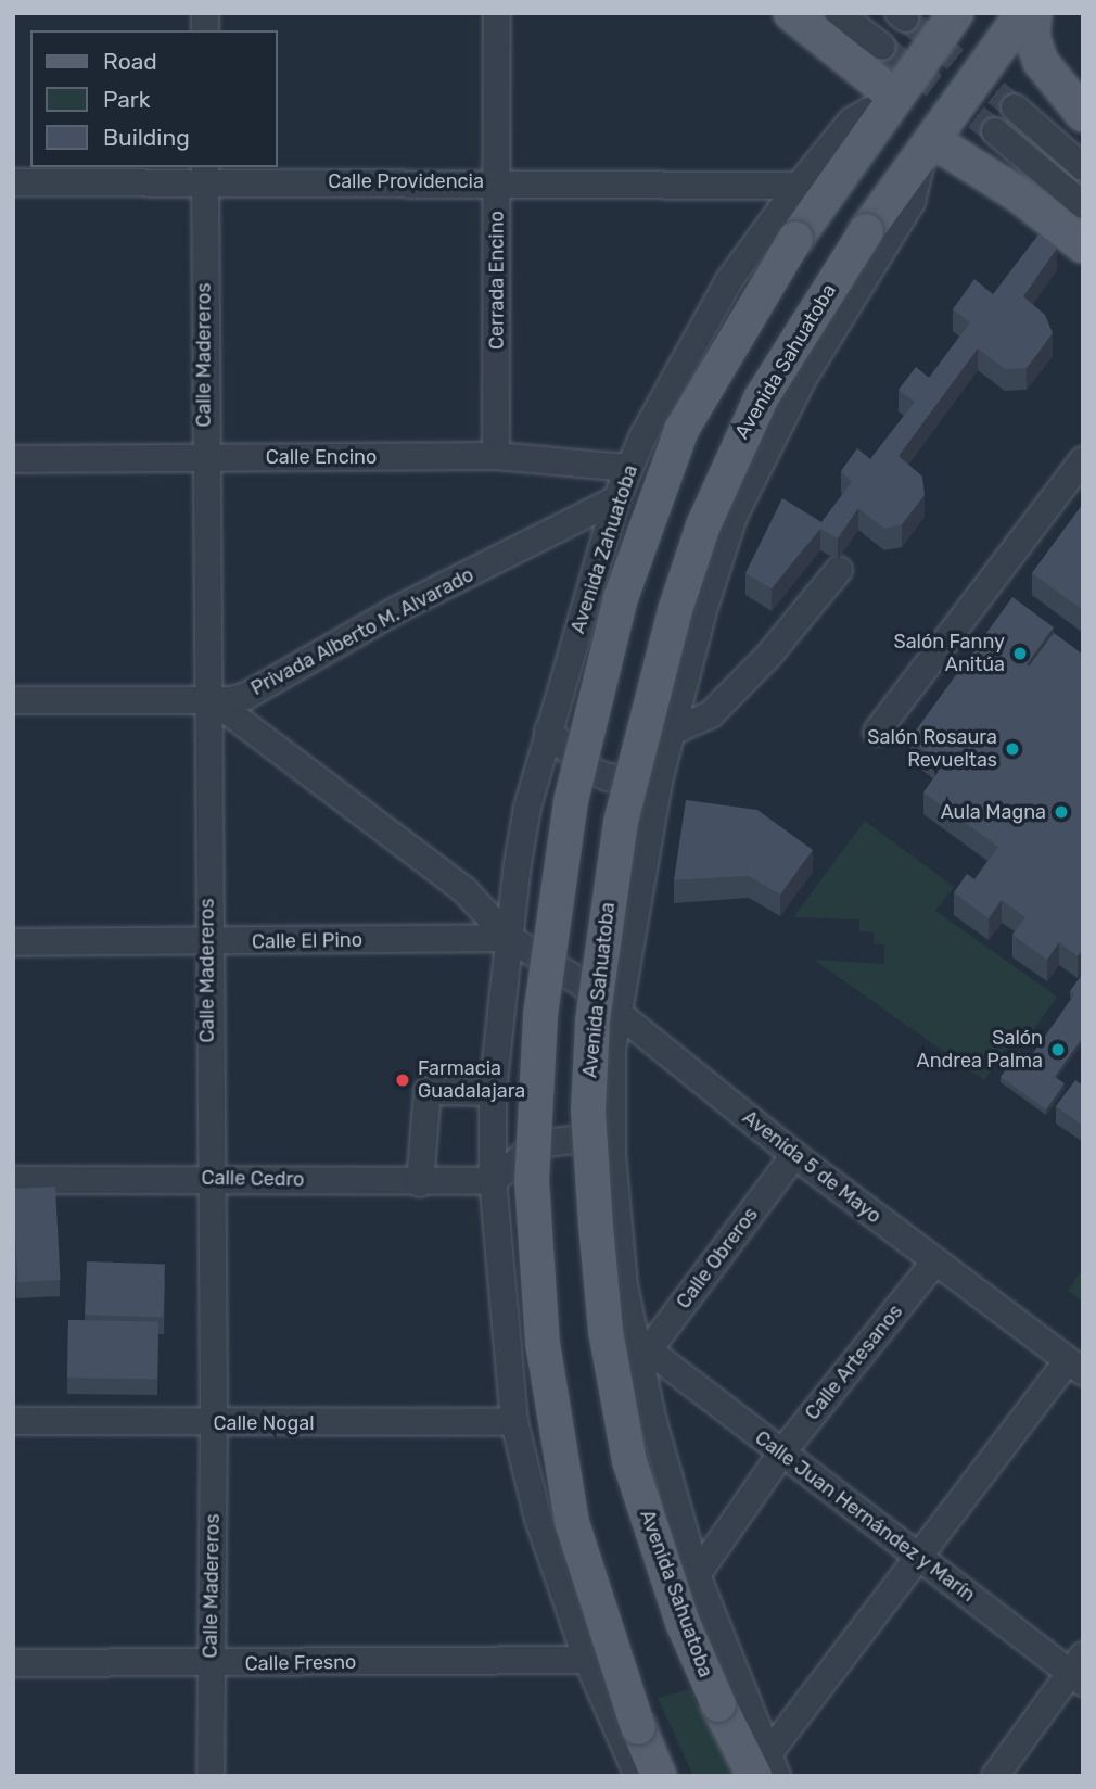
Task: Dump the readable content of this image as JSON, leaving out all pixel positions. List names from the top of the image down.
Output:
{
  "streets": {
    "main road": ["Avenida Sahuatoba"],
    "street": [
      "Calle Providencia",
      "Cerrada Encino",
      "Calle Madereros",
      "Calle Encino",
      "Avenida Zahuatoba",
      "Privada Alberto M. Alvarado",
      "Calle El Pino",
      "Avenida 5 de Mayo",
      "Calle Cedro",
      "Calle Obreros",
      "Calle Artesanos",
      "Calle Nogal",
      "Calle Juan Hernández y Marín",
      "Calle Fresno"
    ]
  },
  "crossings": [
    ["Calle Providencia", "Cerrada Encino"],
    ["Calle Providencia", "Calle Madereros"],
    ["Calle Providencia", "Avenida Zahuatoba"],
    ["Cerrada Encino", "Calle Encino"],
    ["Calle Madereros", "Calle Encino"],
    ["Calle Madereros", "Privada Alberto M. Alvarado"],
    ["Calle Madereros", "Calle El Pino"],
    ["Calle Madereros", "Calle Cedro"],
    ["Calle Madereros", "Calle Nogal"],
    ["Calle Madereros", "Calle Fresno"],
    ["Avenida Sahuatoba", "Avenida 5 de Mayo"],
    ["Avenida Sahuatoba", "Calle Obreros"],
    ["Avenida Sahuatoba", "Calle Artesanos"],
    ["Avenida Sahuatoba", "Calle Juan Hernández y Marín"],
    ["Calle Encino", "Avenida Zahuatoba"],
    ["Avenida Zahuatoba", "Privada Alberto M. Alvarado"],
    ["Avenida Zahuatoba", "Calle El Pino"],
    ["Privada Alberto M. Alvarado", "Calle El Pino"],
    ["Privada Alberto M. Alvarado", "Avenida 5 de Mayo"],
    ["Avenida 5 de Mayo", "Calle Obreros"],
    ["Avenida 5 de Mayo", "Calle Artesanos"],
    ["Calle Obreros", "Calle Juan Hernández y Marín"],
    ["Calle Artesanos", "Calle Juan Hernández y Marín"]
  ],
  "places": [
    "Salón Fanny Anitúa",
    "Salón Rosaura Revueltas",
    "Aula Magna",
    "Salón Andrea Palma",
    "Farmacia Guadalajara"
  ],
  "legend": ["Road", "Park", "Building"]
}
